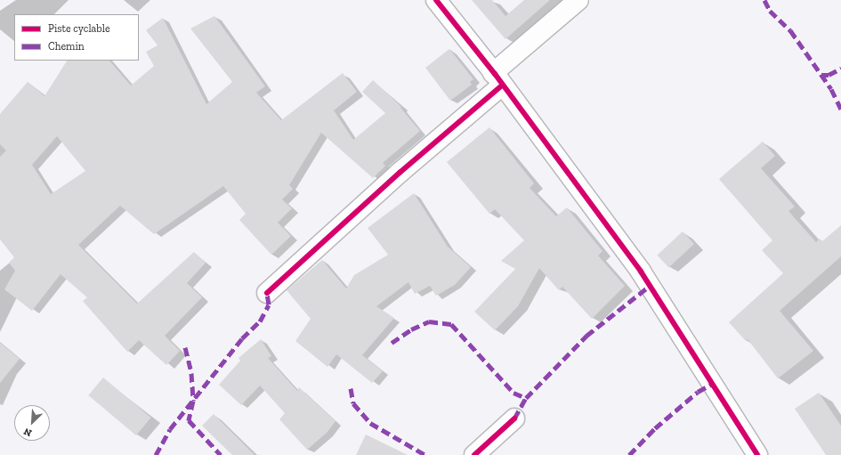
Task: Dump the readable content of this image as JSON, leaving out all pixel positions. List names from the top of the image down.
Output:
{
  "legend": ["Piste cyclable", "Chemin"],
  "north": "bottom left"
}
